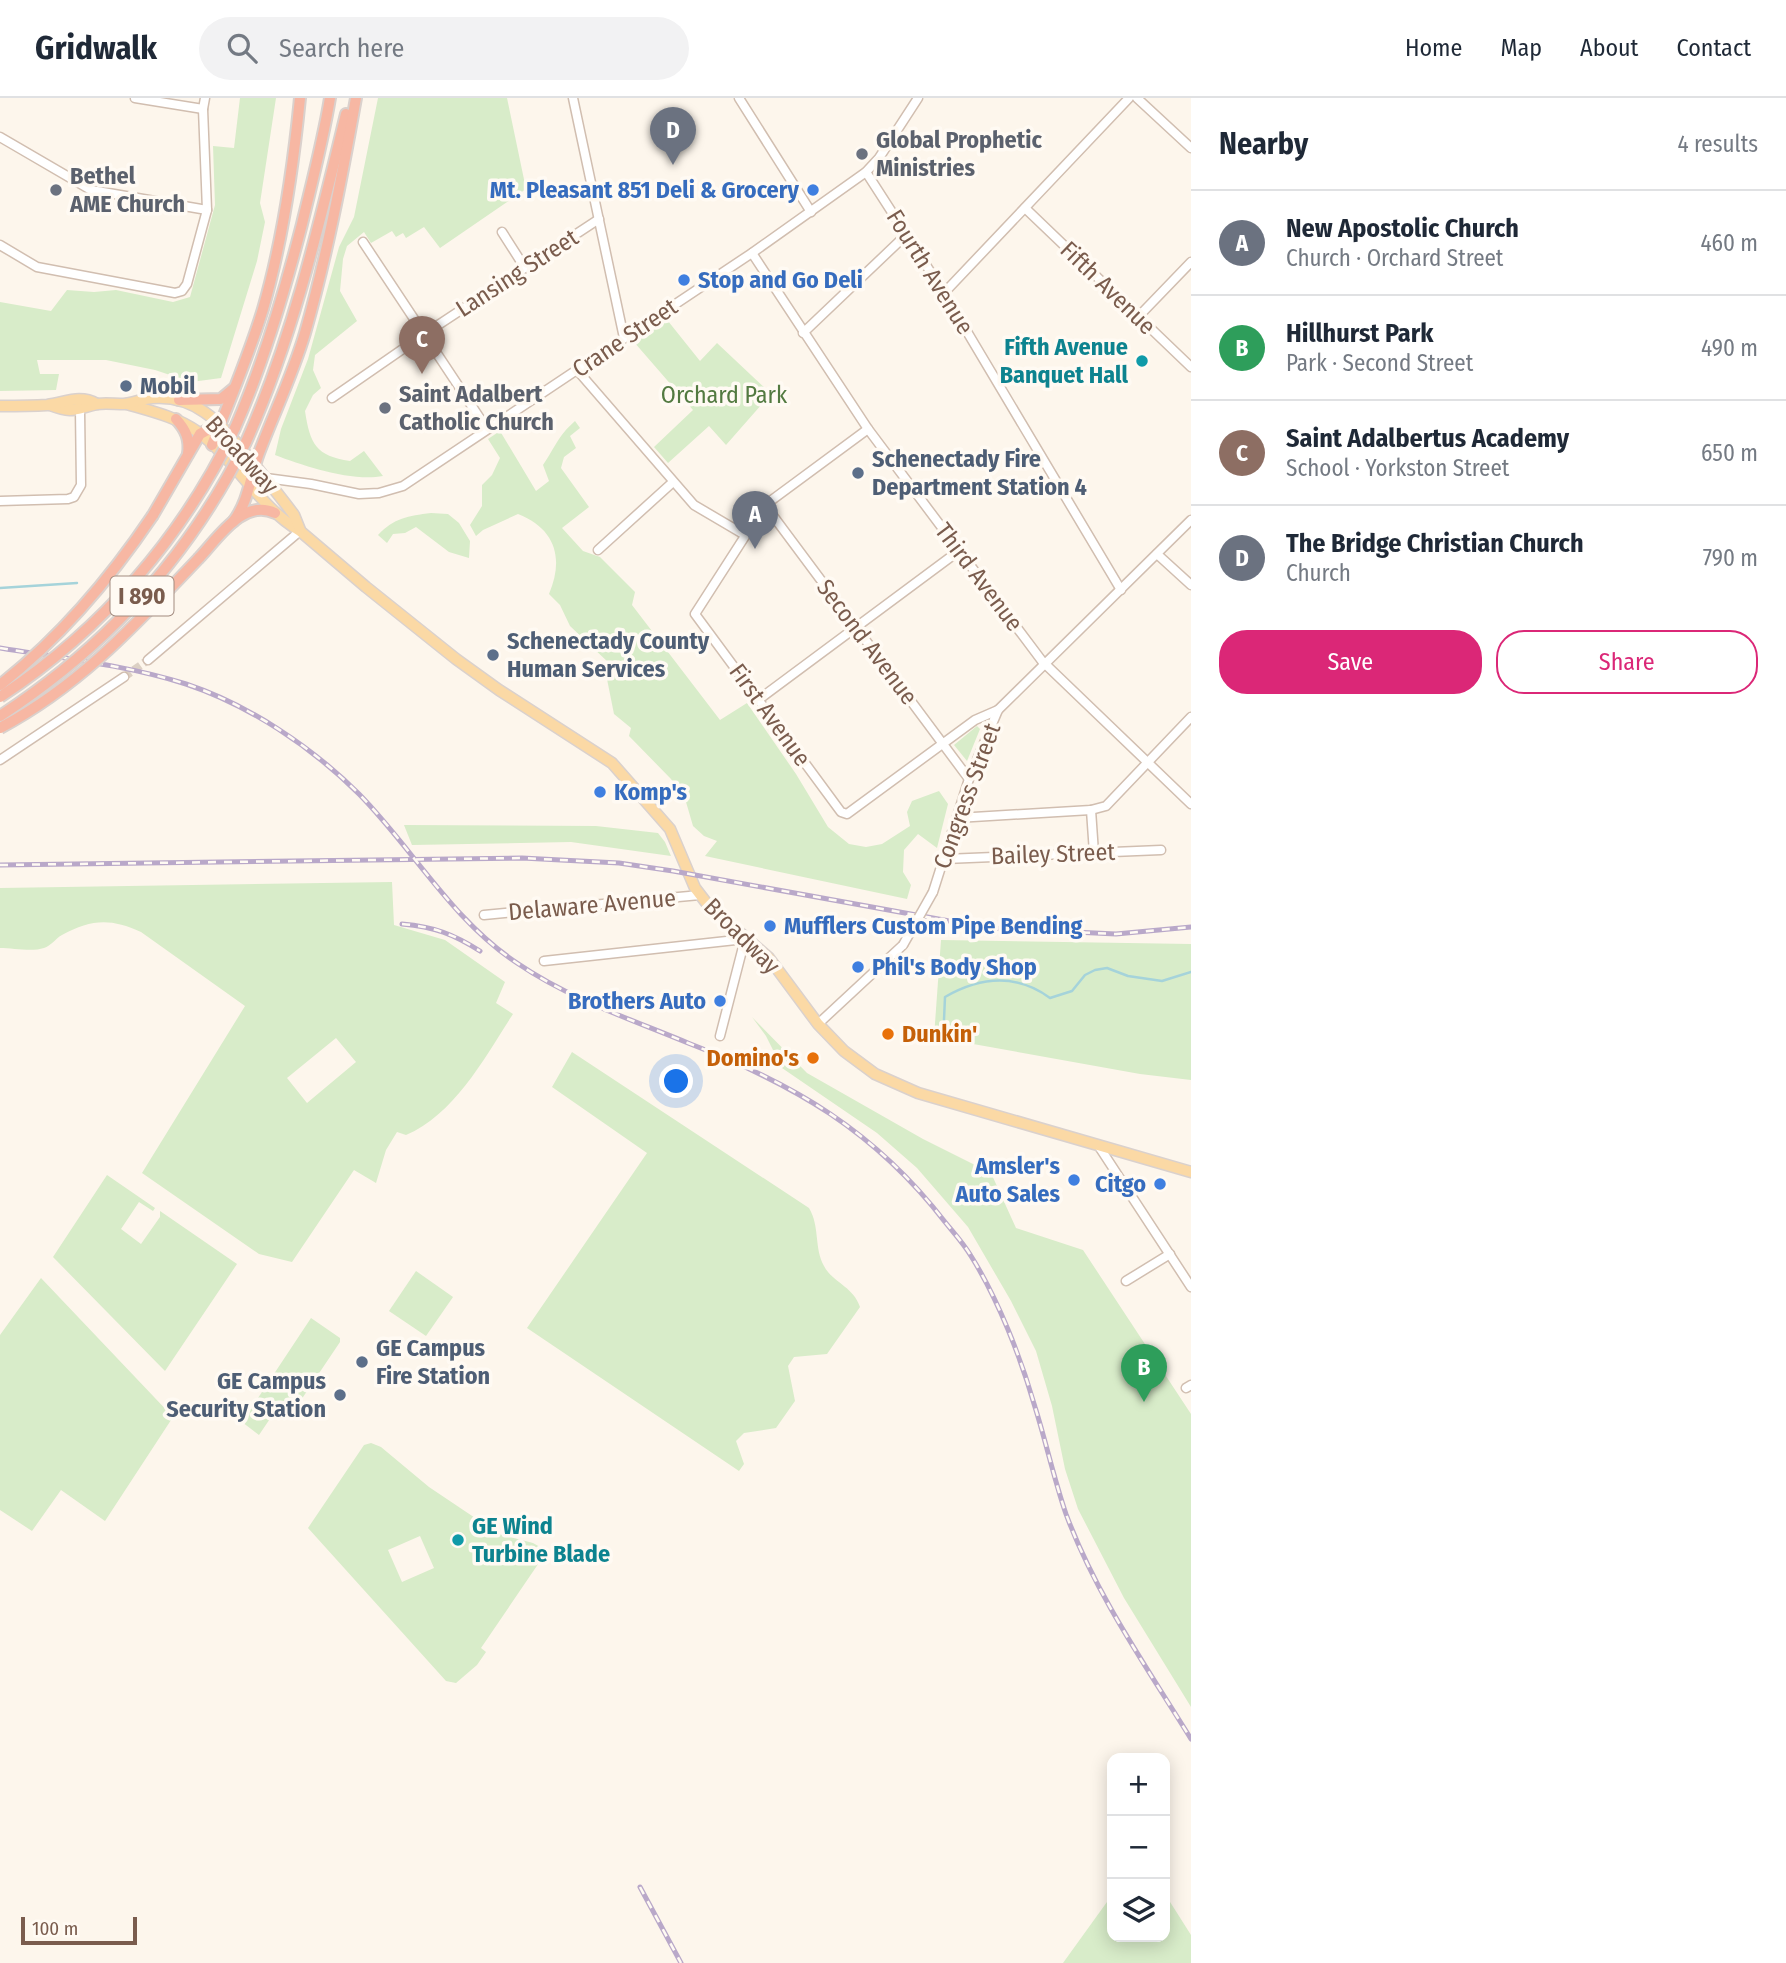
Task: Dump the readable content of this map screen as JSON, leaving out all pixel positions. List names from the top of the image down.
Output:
{
  "streets": {
    "highway": ["I 890"],
    "main road": ["Broadway"],
    "street": [
      "Fourth Avenue",
      "Lansing Street",
      "Fifth Avenue",
      "Crane Street",
      "Third Avenue",
      "Second Avenue",
      "First Avenue",
      "Congress Street",
      "Bailey Street",
      "Delaware Avenue"
    ]
  },
  "crossings": [
    ["Fourth Avenue", "Crane Street"],
    ["Fourth Avenue", "Congress Street"],
    ["Crane Street", "Broadway"],
    ["Crane Street", "Third Avenue"],
    ["Broadway", "Congress Street"],
    ["Broadway", "Delaware Avenue"],
    ["Third Avenue", "Congress Street"],
    ["Second Avenue", "First Avenue"],
    ["Second Avenue", "Congress Street"],
    ["Congress Street", "Bailey Street"]
  ],
  "parks": ["Orchard Park"],
  "places": [
    "Global Prophetic Ministries",
    "Bethel AME Church",
    "Mt. Pleasant 851 Deli & Grocery",
    "Stop and Go Deli",
    "Fifth Avenue Banquet Hall",
    "Mobil",
    "Saint Adalbert Catholic Church",
    "Schenectady Fire Department Station 4",
    "Schenectady County Human Services",
    "Komp's",
    "Mufflers Custom Pipe Bending",
    "Phil's Body Shop",
    "Brothers Auto",
    "Dunkin'",
    "Domino's",
    "Amsler's Auto Sales",
    "Citgo",
    "GE Campus Fire Station",
    "GE Campus Security Station",
    "GE Wind Turbine Blade"
  ],
  "scale_bar": "100 m",
  "page": {
    "header": "Gridwalk",
    "search": "Search here",
    "nav": [
      "Home",
      "Map",
      "About",
      "Contact"
    ],
    "heading": ["Nearby", "4 results"],
    "pins": [
      "D",
      "C",
      "A",
      "B"
    ],
    "list": [
      {
        "mark": "A",
        "name": "New Apostolic Church",
        "note": "Church · Orchard Street",
        "value": "460 m"
      },
      {
        "mark": "B",
        "name": "Hillhurst Park",
        "note": "Park · Second Street",
        "value": "490 m"
      },
      {
        "mark": "C",
        "name": "Saint Adalbertus Academy",
        "note": "School · Yorkston Street",
        "value": "650 m"
      },
      {
        "mark": "D",
        "name": "The Bridge Christian Church",
        "note": "Church",
        "value": "790 m"
      }
    ],
    "buttons": ["Save", "Share"],
    "map_buttons": ["+", "−"],
    "scale": "100 m"
  }
}
